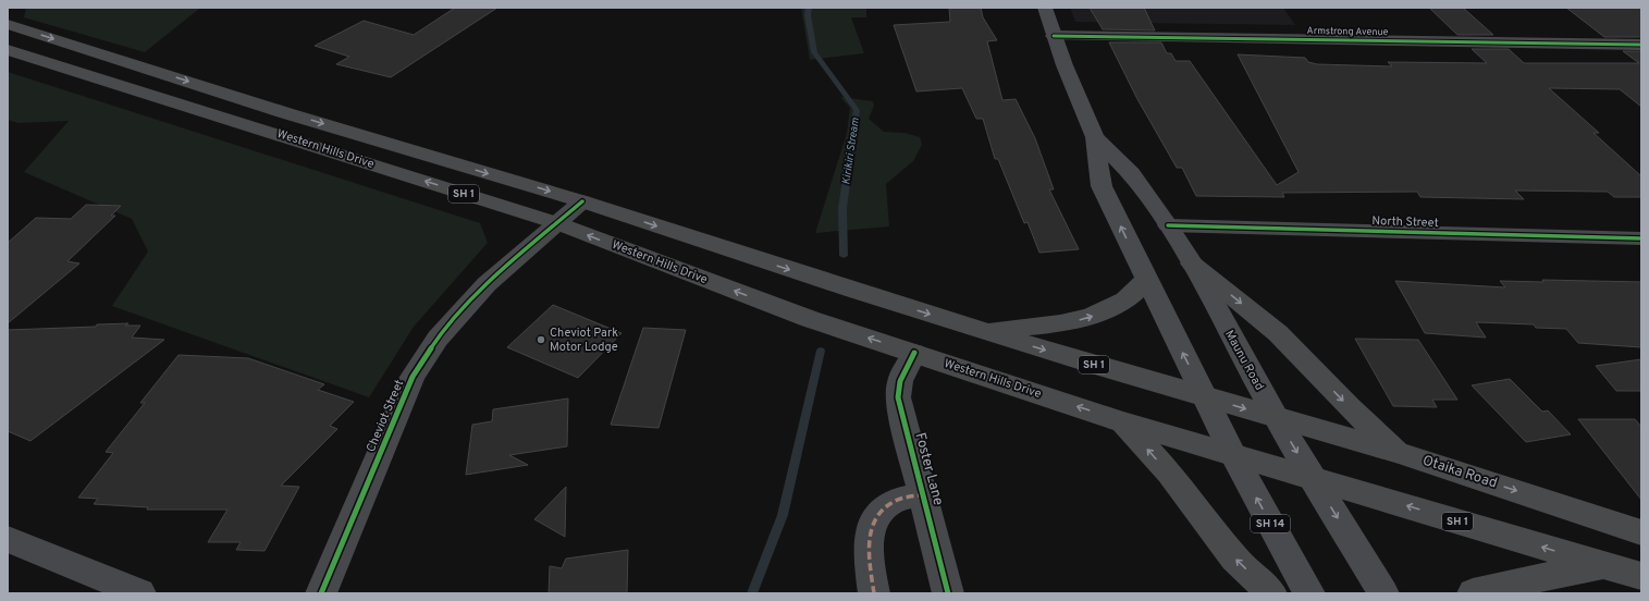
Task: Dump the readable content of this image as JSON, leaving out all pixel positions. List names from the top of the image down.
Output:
{
  "streets": {
    "highway": ["Western Hills Drive", "SH 1", "Otaika Road"],
    "main road": ["Maunu Road", "SH 14"],
    "street": [
      "Armstrong Avenue",
      "North Street",
      "Cheviot Street",
      "Foster Lane"
    ]
  },
  "crossings": [
    ["Armstrong Avenue", "Maunu Road"],
    ["Western Hills Drive", "SH 1"],
    ["Western Hills Drive", "Maunu Road"],
    ["Western Hills Drive", "Cheviot Street"],
    ["Western Hills Drive", "Foster Lane"],
    ["Western Hills Drive", "Otaika Road"],
    ["SH 1", "Maunu Road"],
    ["North Street", "Maunu Road"],
    ["Maunu Road", "Otaika Road"]
  ],
  "water": ["Kirikiri Stream"],
  "places": ["Cheviot Park Motor Lodge"]
}
